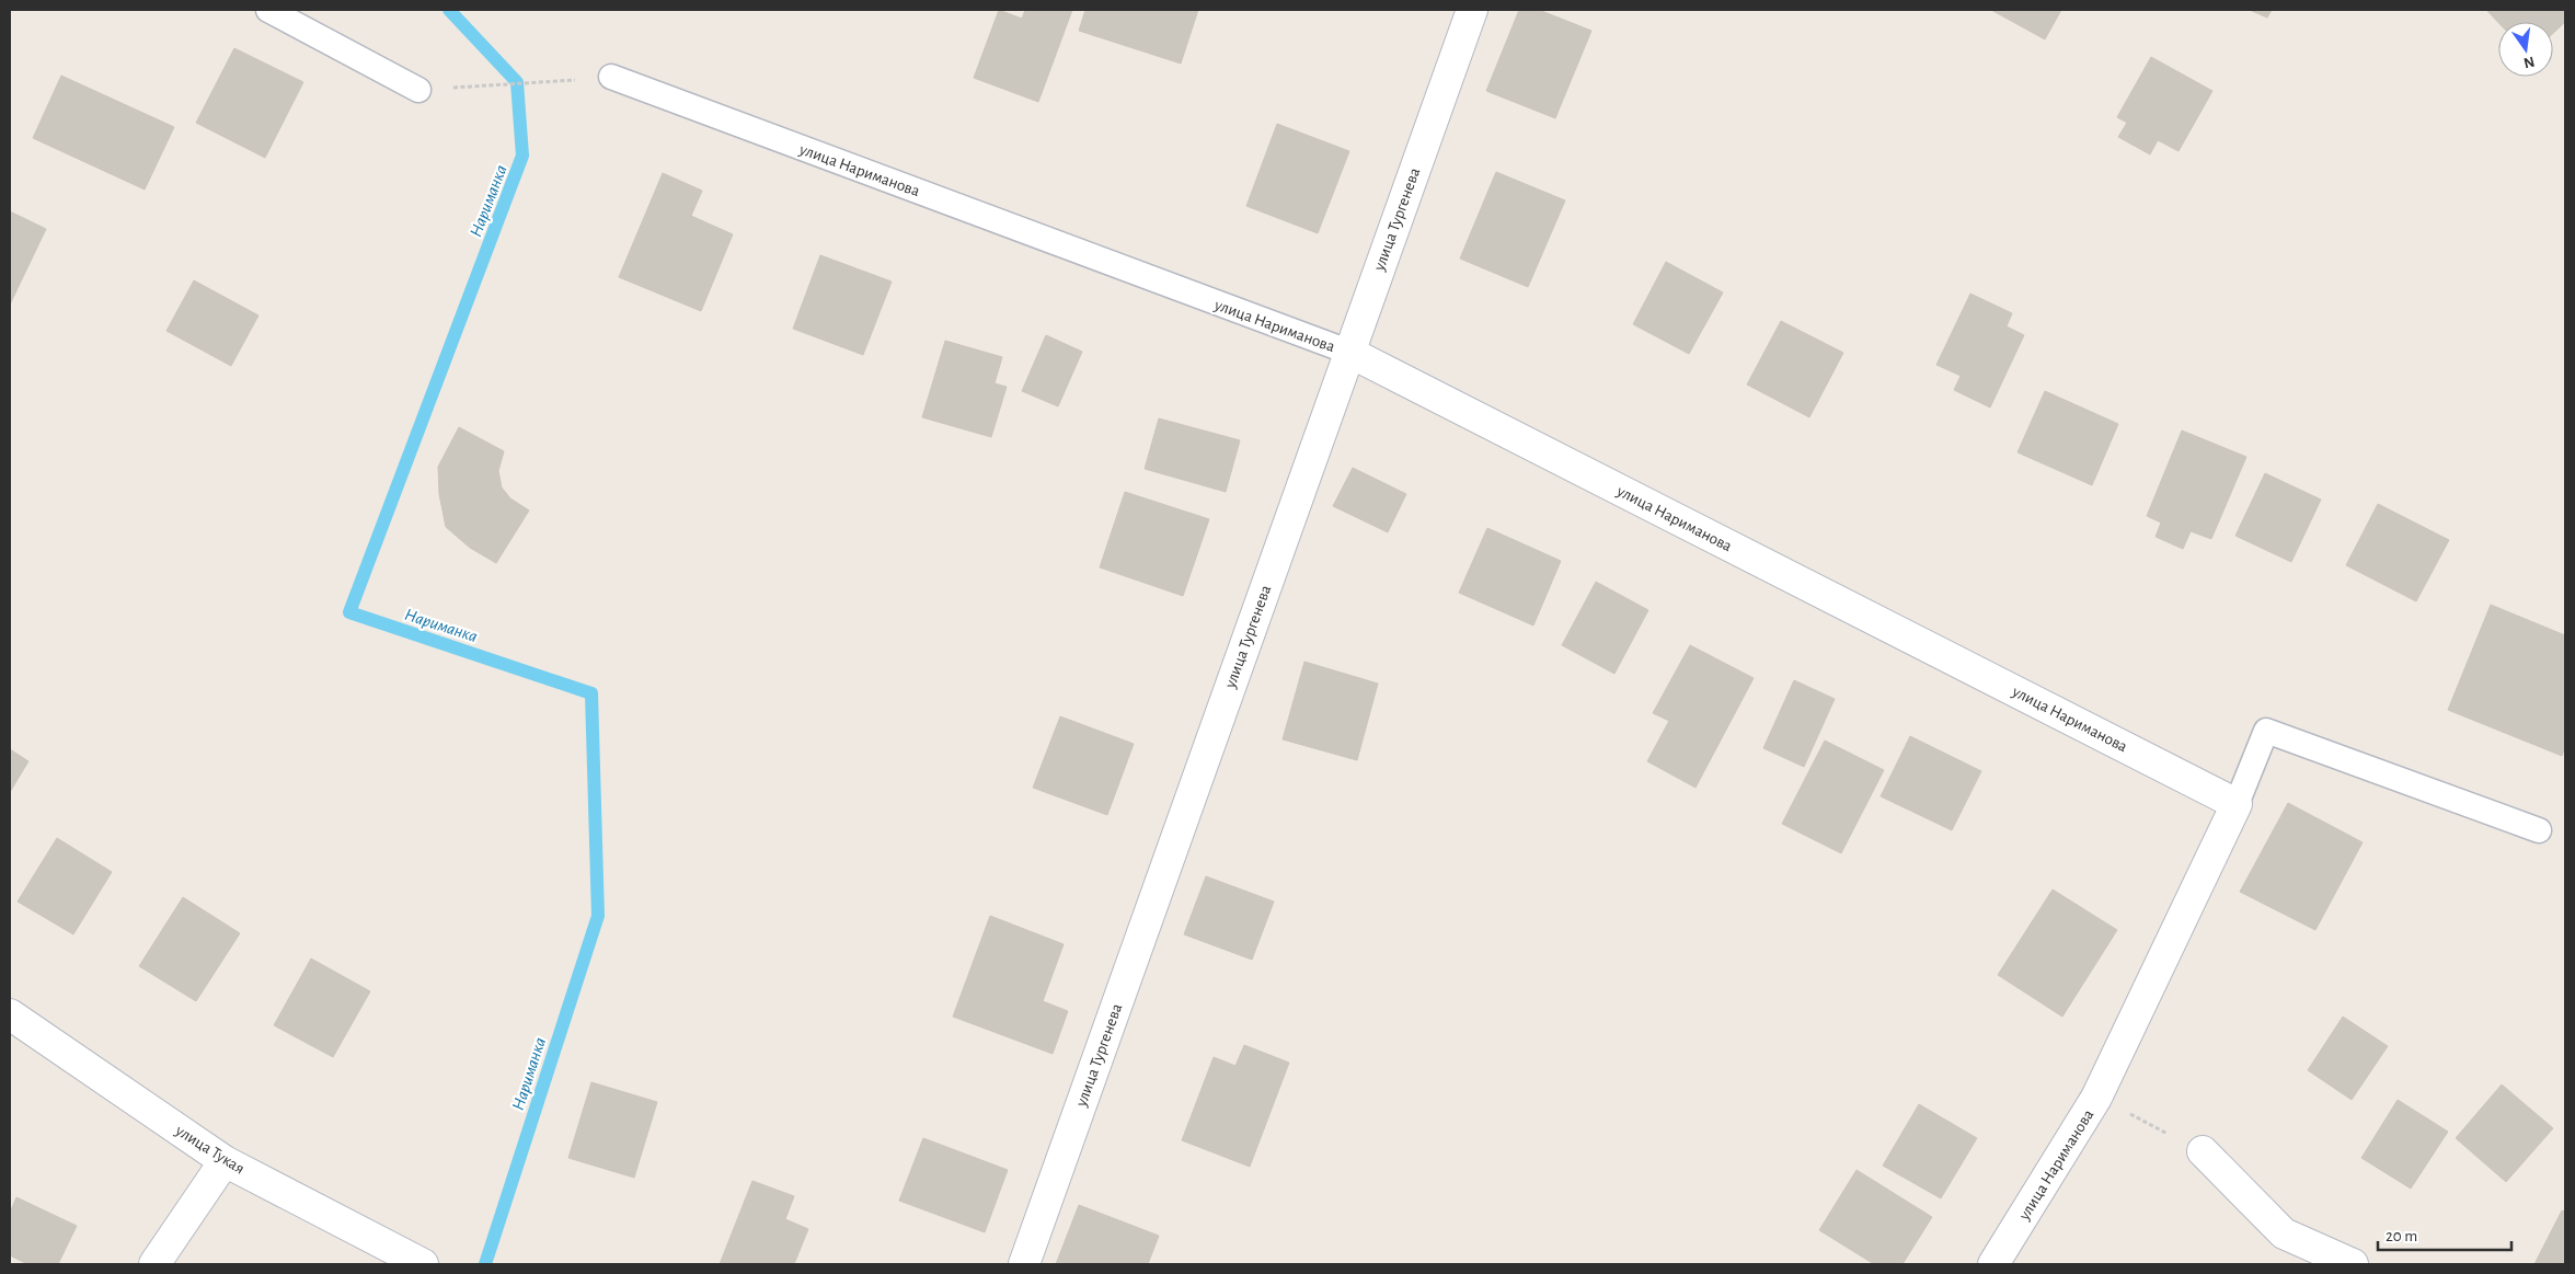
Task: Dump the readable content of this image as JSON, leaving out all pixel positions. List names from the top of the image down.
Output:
{
  "streets": {
    "street": ["улица Нариманова", "улица Тургенева", "улица Тукая"]
  },
  "crossings": [
    ["улица Нариманова", "улица Тургенева"]
  ],
  "water": ["Нариманка"],
  "scale_bar": "20 m",
  "north": "bottom"
}
